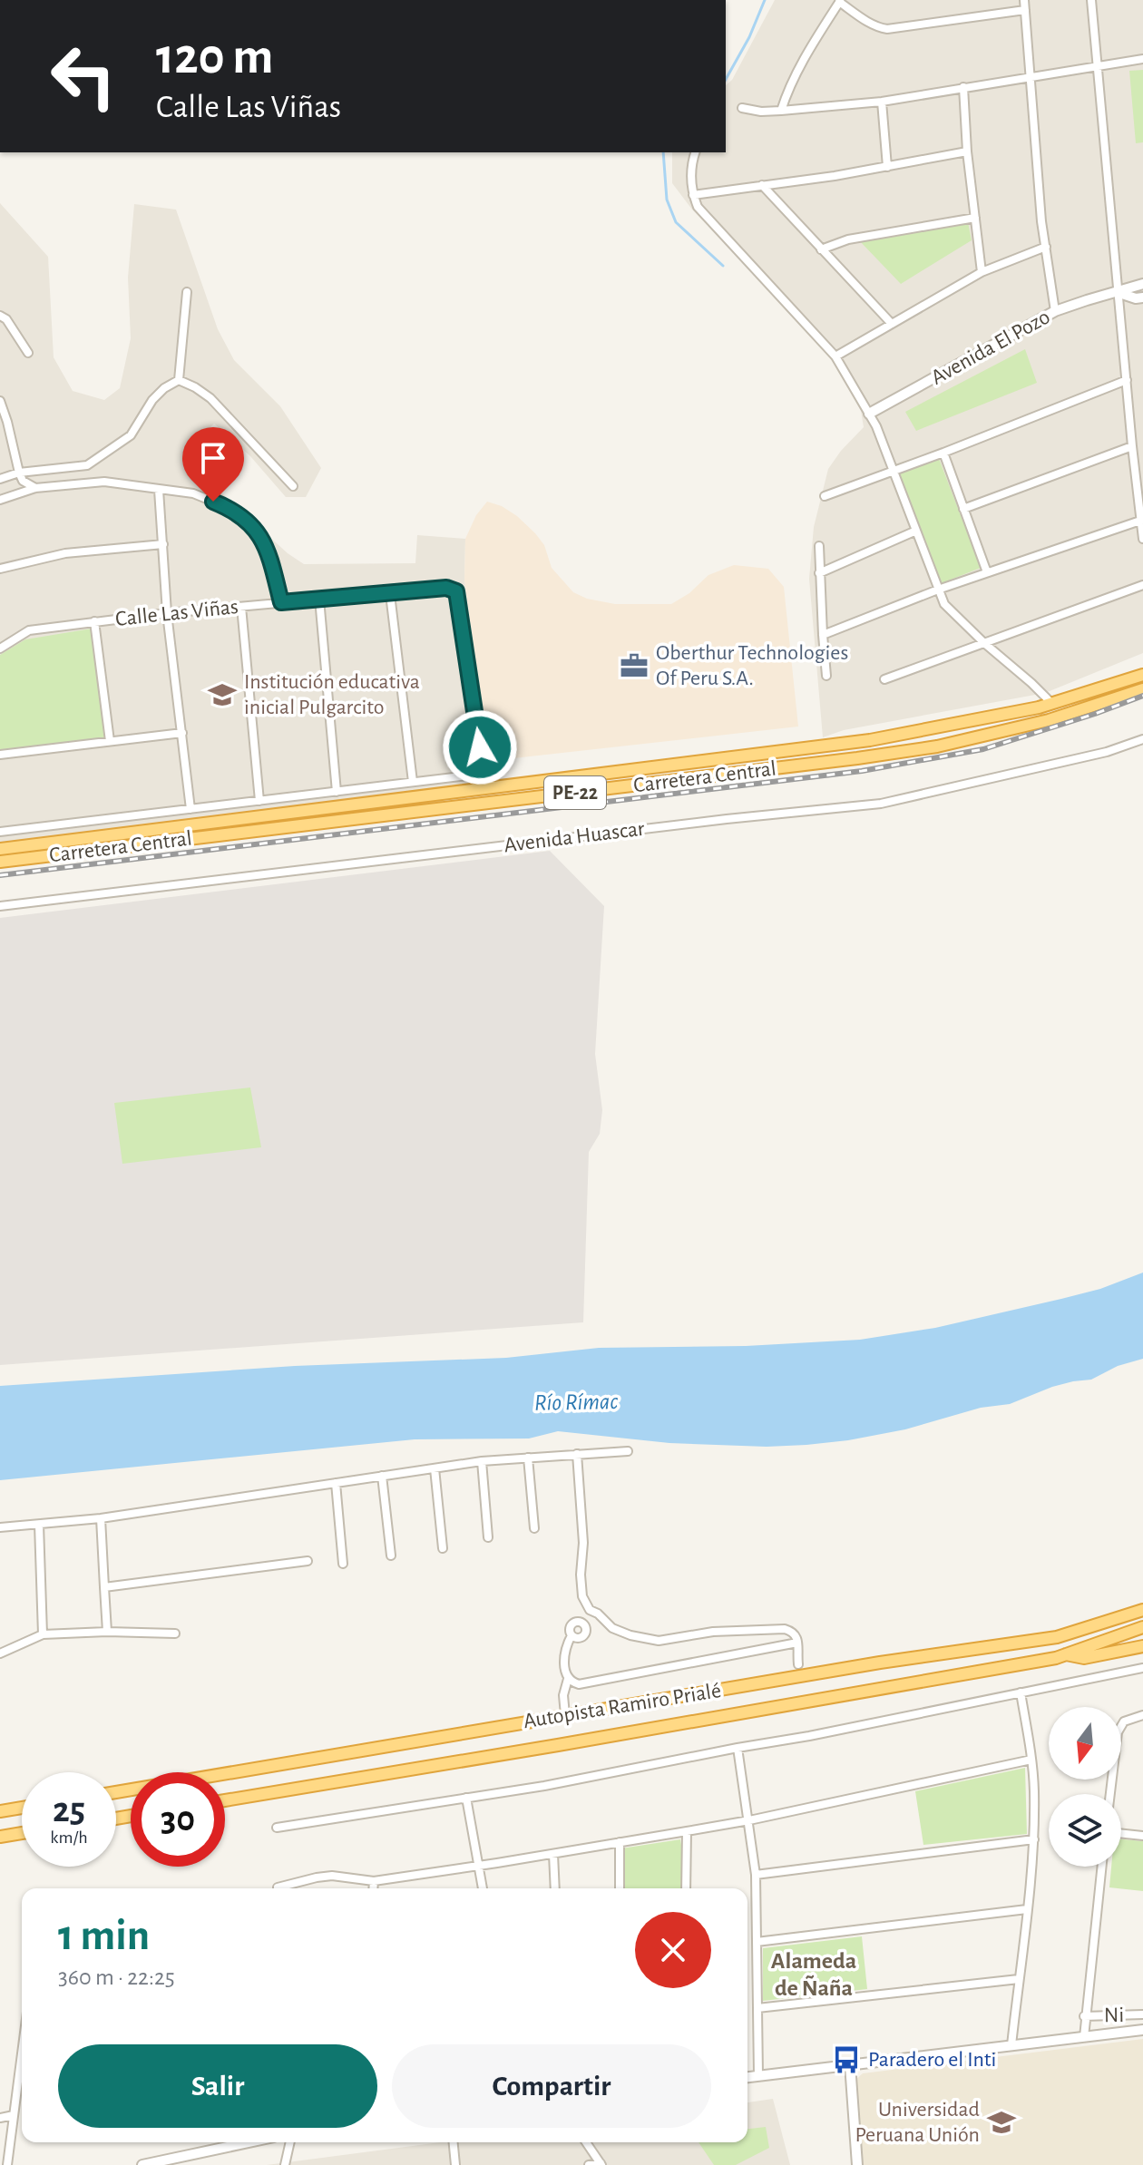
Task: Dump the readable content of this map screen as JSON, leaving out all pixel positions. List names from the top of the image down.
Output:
{
  "streets": {
    "highway": ["Carretera Central", "PE-22", "Autopista Ramiro Prialé"],
    "street": [
      "Avenida El Pozo",
      "Calle Las Viñas",
      "Avenida Huascar",
      "Ni"
    ]
  },
  "districts": ["Alameda de Ñaña"],
  "water": ["Río Rímac"],
  "places": {
    "office": ["Oberthur Technologies Of Peru S.A."],
    "school or university": ["Institución educativa inicial Pulgarcito", "Universidad Peruana Unión"],
    "bus stop": ["Paradero el Inti"]
  },
  "north": "bottom",
  "page": {
    "turn": ["120 m", "Calle Las Viñas"],
    "speed": "25 km/h",
    "limit": "30",
    "heading": ["1 min", "360 m · 22:25"],
    "buttons": ["Salir", "Compartir"]
  }
}
